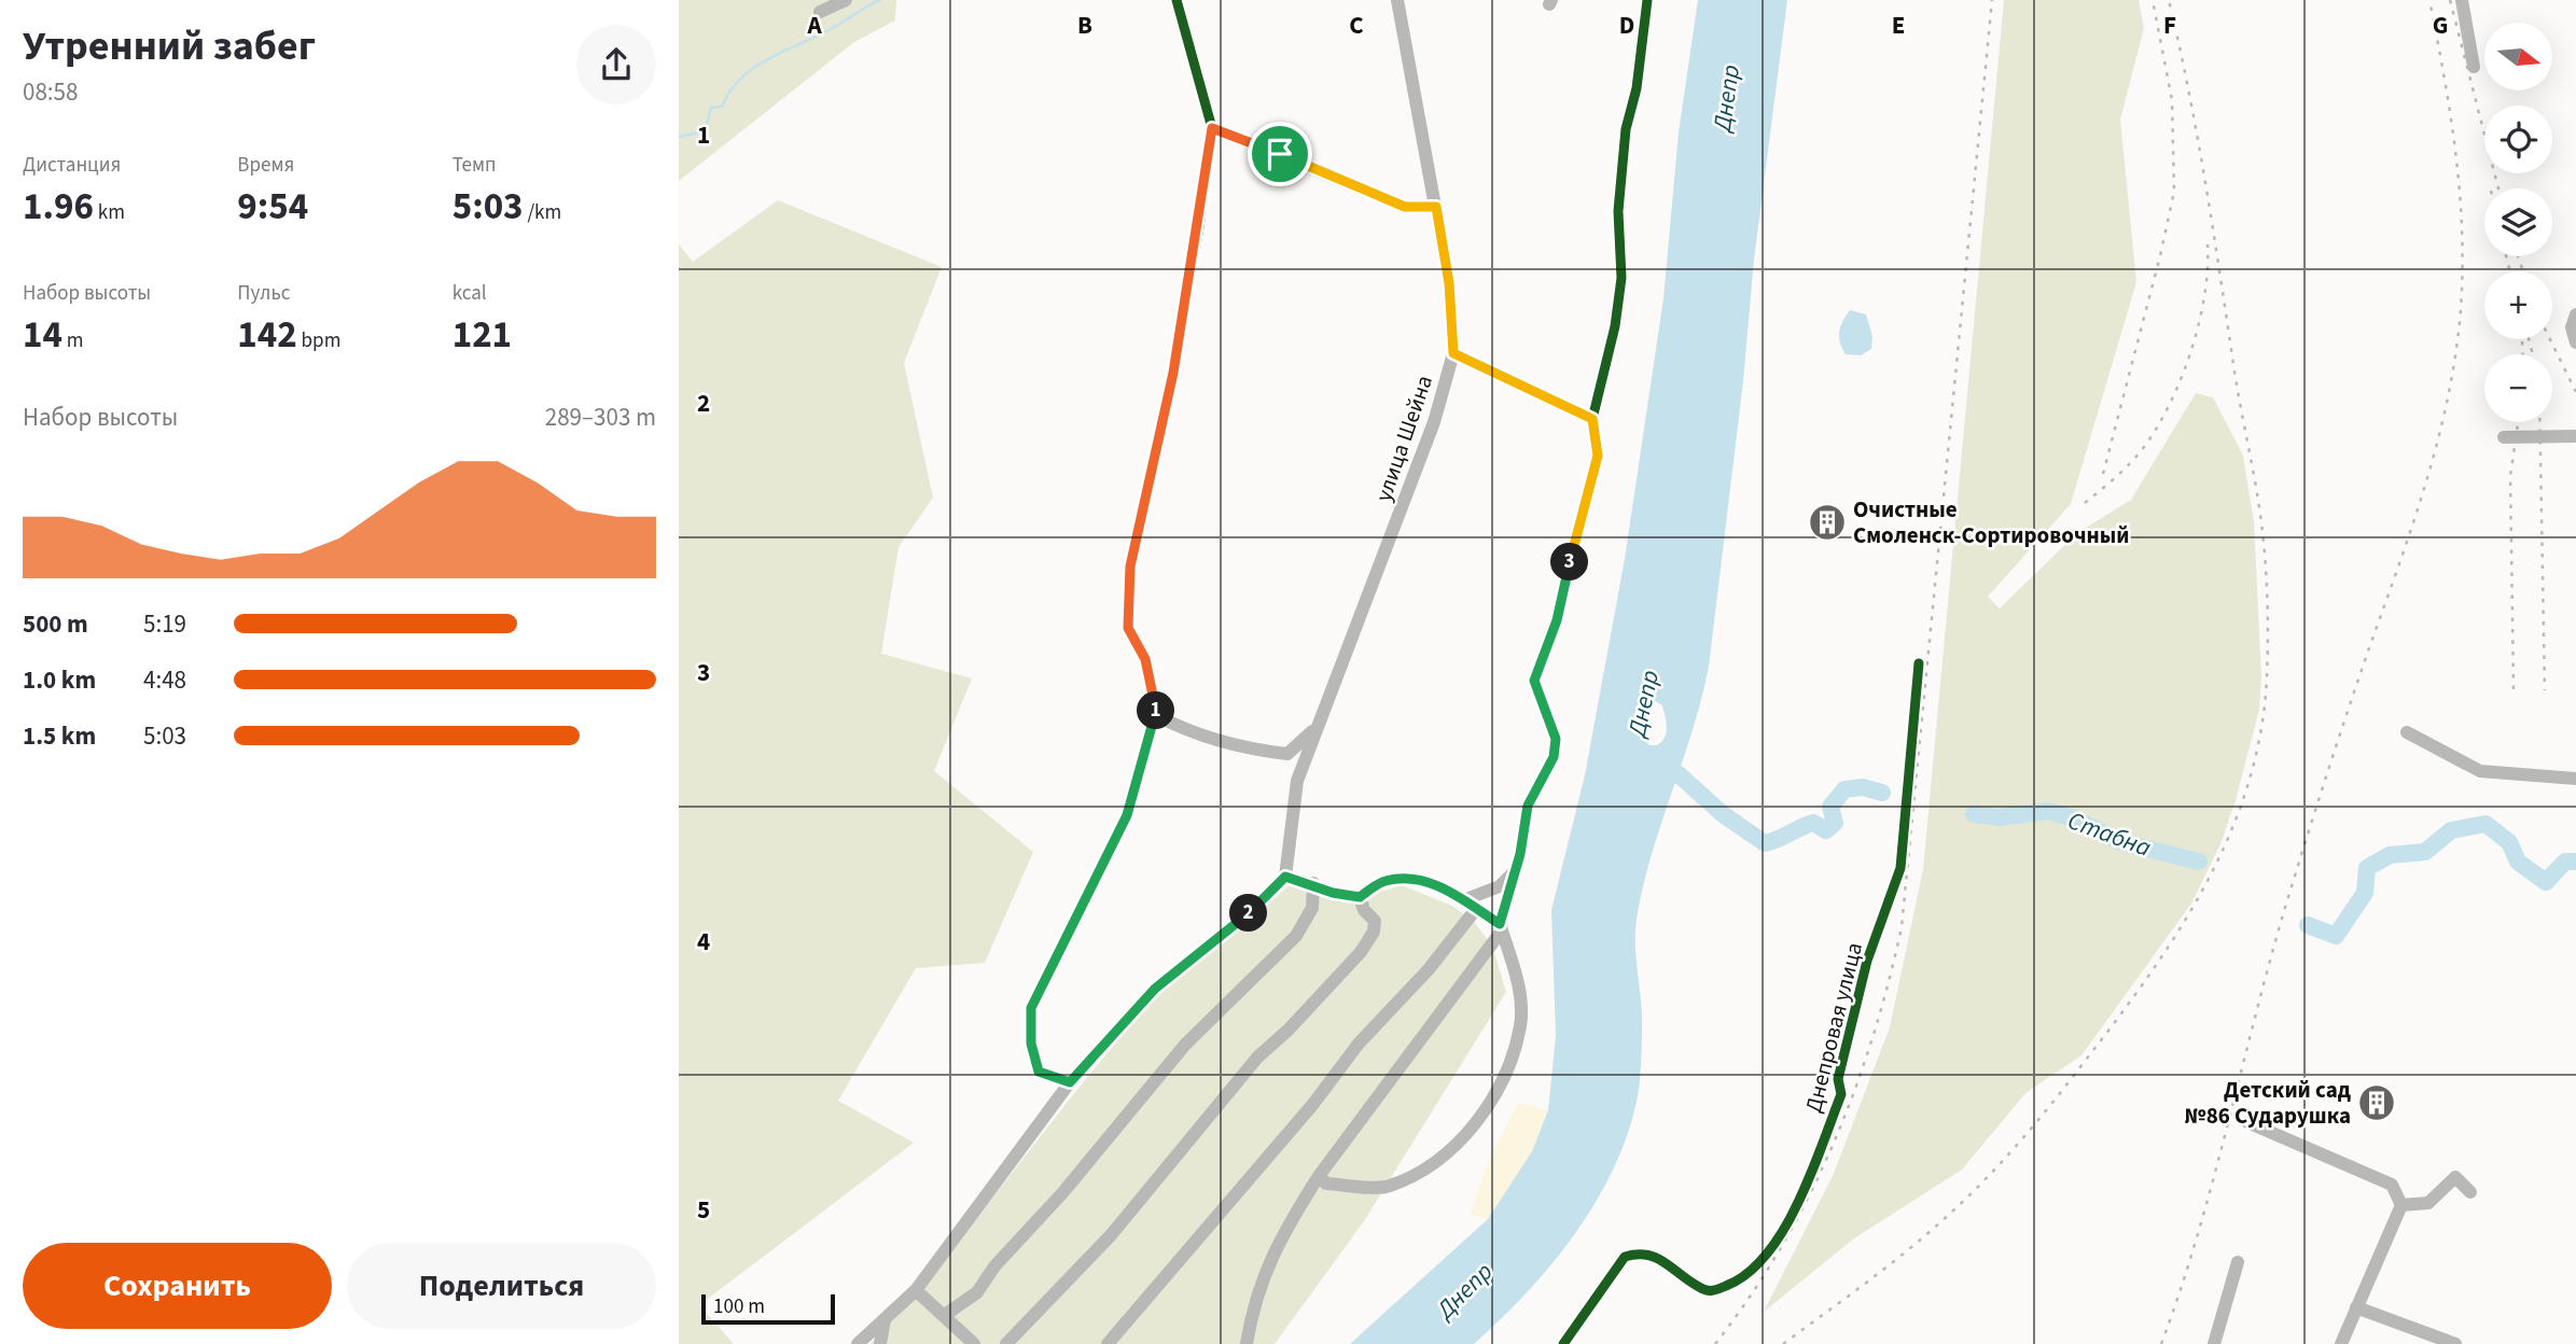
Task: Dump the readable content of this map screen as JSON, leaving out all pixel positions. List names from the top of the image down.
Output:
{
  "streets": {
    "street": ["улица Шейна", "Днепровая улица"]
  },
  "water": ["Днепр", "Стабна"],
  "places": {
    "building": ["Очистные Смоленск-Сортировочный", "Детский сад №86 Сударушка"]
  },
  "scale_bar": "100 m",
  "north": "right",
  "page": {
    "heading": ["Утренний забег", "08:58"],
    "map_buttons": ["+", "−"],
    "stats": [
      ["Дистанция", "1.96 km"],
      ["Время", "9:54"],
      ["Темп", "5:03 /km"],
      ["Набор высоты", "14 m"],
      ["Пульс", "142 bpm"],
      ["kcal", "121"]
    ],
    "chart": ["Набор высоты", "289–303 m"],
    "pins": ["3", "1", "2"],
    "list": [
      {
        "name": "500 m",
        "note": "5:19"
      },
      {
        "name": "1.0 km",
        "note": "4:48"
      },
      {
        "name": "1.5 km",
        "note": "5:03"
      }
    ],
    "buttons": ["Сохранить", "Поделиться"],
    "scale": "100 m"
  },
  "grid": {
    "columns": [
      "A",
      "B",
      "C",
      "D",
      "E",
      "F",
      "G"
    ],
    "rows": [
      "1",
      "2",
      "3",
      "4",
      "5"
    ]
  }
}
